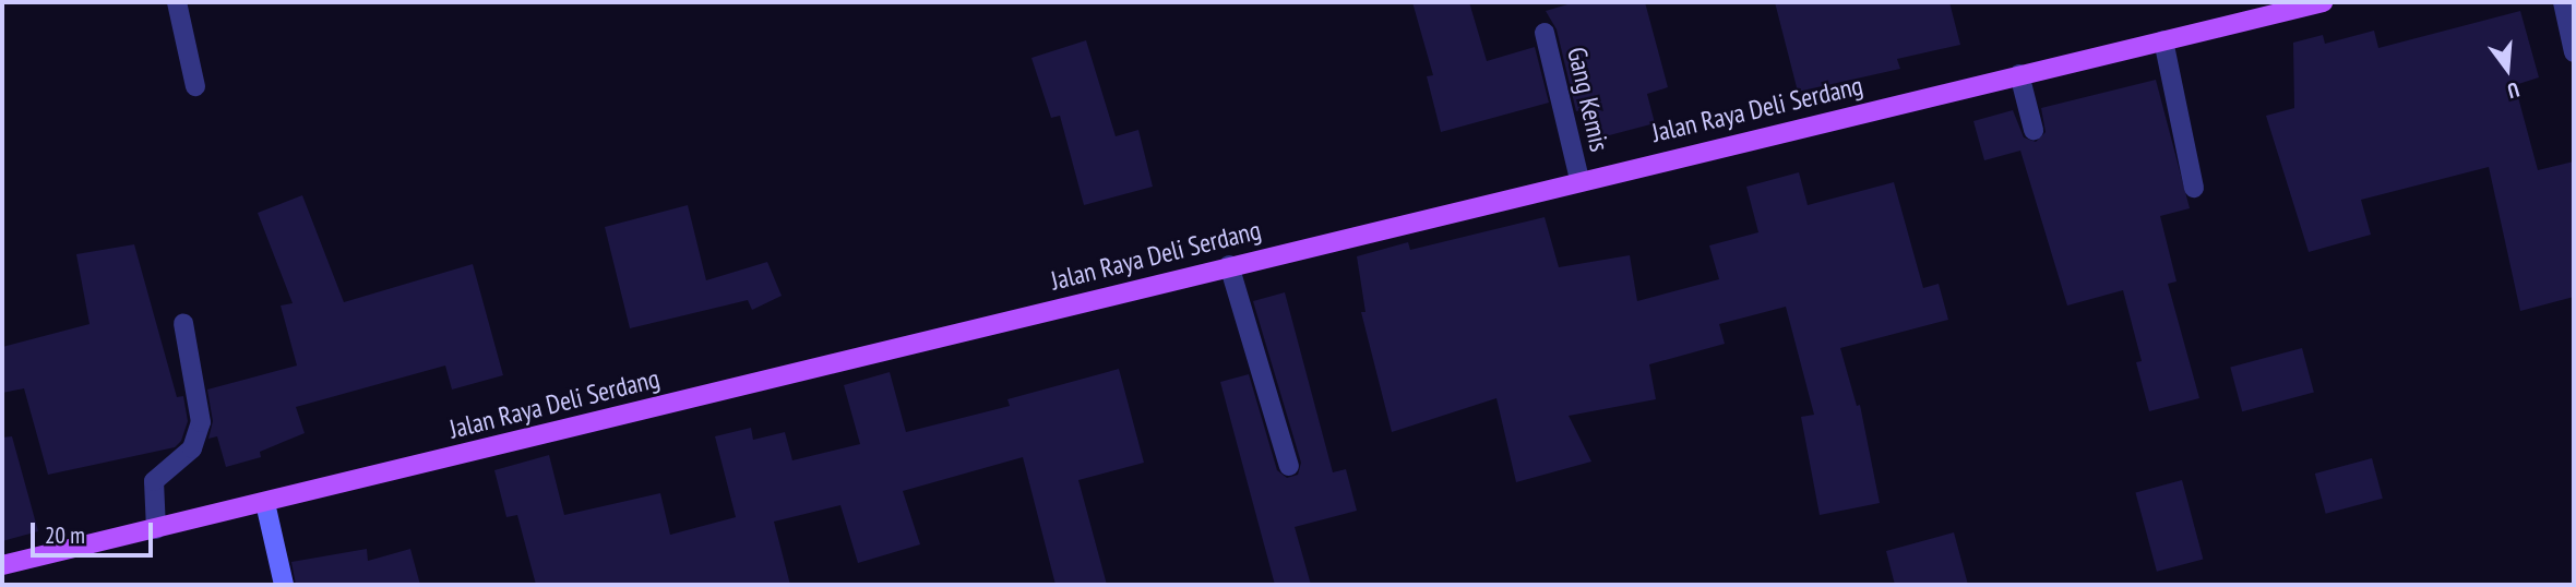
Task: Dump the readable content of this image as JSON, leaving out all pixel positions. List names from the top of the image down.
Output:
{
  "streets": {
    "main road": ["Jalan Raya Deli Serdang"],
    "street": ["Gang Kemis"]
  },
  "crossings": [
    ["Gang Kemis", "Jalan Raya Deli Serdang"]
  ],
  "scale_bar": "20 m",
  "north": "bottom"
}
